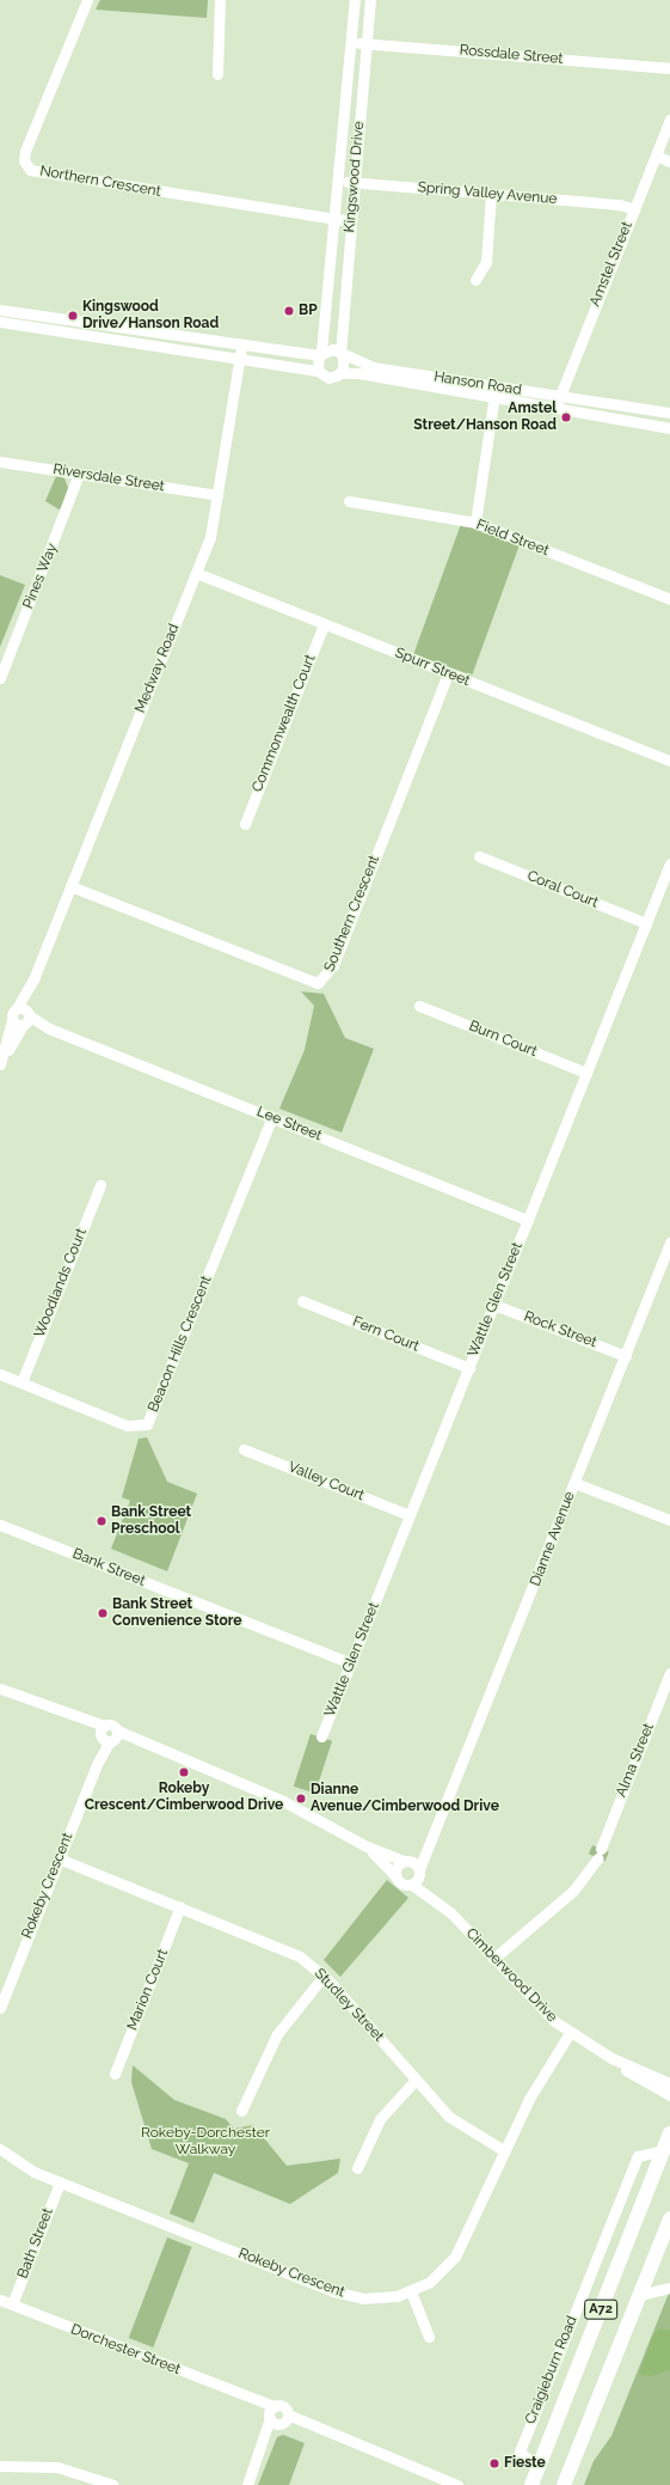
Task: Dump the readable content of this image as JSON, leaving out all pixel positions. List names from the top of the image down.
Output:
{
  "streets": {
    "main road": ["A72", "Craigieburn Road"],
    "street": [
      "Rossdale Street",
      "Kingswood Drive",
      "Northern Crescent",
      "Spring Valley Avenue",
      "Amstel Street",
      "Hanson Road",
      "Riversdale Street",
      "Field Street",
      "Pines Way",
      "Spurr Street",
      "Medway Road",
      "Commonwealth Court",
      "Coral Court",
      "Southern Crescent",
      "Burn Court",
      "Lee Street",
      "Woodlands Court",
      "Wattle Glen Street",
      "Rock Street",
      "Fern Court",
      "Beacon Hills Crescent",
      "Valley Court",
      "Dianne Avenue",
      "Bank Street",
      "Alma Street",
      "Rokeby Crescent",
      "Cimberwood Drive",
      "Marion Court",
      "Studley Street",
      "Bath Street",
      "Dorchester Street"
    ]
  },
  "crossings": [
    ["Rossdale Street", "Kingswood Drive"],
    ["Kingswood Drive", "Northern Crescent"],
    ["Kingswood Drive", "Spring Valley Avenue"],
    ["Kingswood Drive", "Hanson Road"],
    ["Spring Valley Avenue", "Amstel Street"],
    ["Amstel Street", "Hanson Road"],
    ["Riversdale Street", "Pines Way"],
    ["Riversdale Street", "Medway Road"],
    ["Spurr Street", "Medway Road"],
    ["Spurr Street", "Commonwealth Court"],
    ["Spurr Street", "Southern Crescent"],
    ["Medway Road", "Southern Crescent"],
    ["Medway Road", "Lee Street"],
    ["Coral Court", "Wattle Glen Street"],
    ["Burn Court", "Wattle Glen Street"],
    ["Lee Street", "Wattle Glen Street"],
    ["Lee Street", "Beacon Hills Crescent"],
    ["Woodlands Court", "Beacon Hills Crescent"],
    ["Wattle Glen Street", "Rock Street"],
    ["Wattle Glen Street", "Fern Court"],
    ["Wattle Glen Street", "Valley Court"],
    ["Wattle Glen Street", "Bank Street"],
    ["Rock Street", "Dianne Avenue"],
    ["Dianne Avenue", "Cimberwood Drive"],
    ["Alma Street", "Cimberwood Drive"],
    ["Rokeby Crescent", "Cimberwood Drive"],
    ["Rokeby Crescent", "Studley Street"],
    ["Rokeby Crescent", "Bath Street"],
    ["Marion Court", "Studley Street"],
    ["Bath Street", "Dorchester Street"]
  ],
  "parks": ["Rokeby-Dorchester Walkway"],
  "places": [
    "BP",
    "Kingswood Drive/Hanson Road",
    "Amstel Street/Hanson Road",
    "Bank Street Preschool",
    "Bank Street Convenience Store",
    "Rokeby Crescent/Cimberwood Drive",
    "Dianne Avenue/Cimberwood Drive",
    "Fieste"
  ]
}
